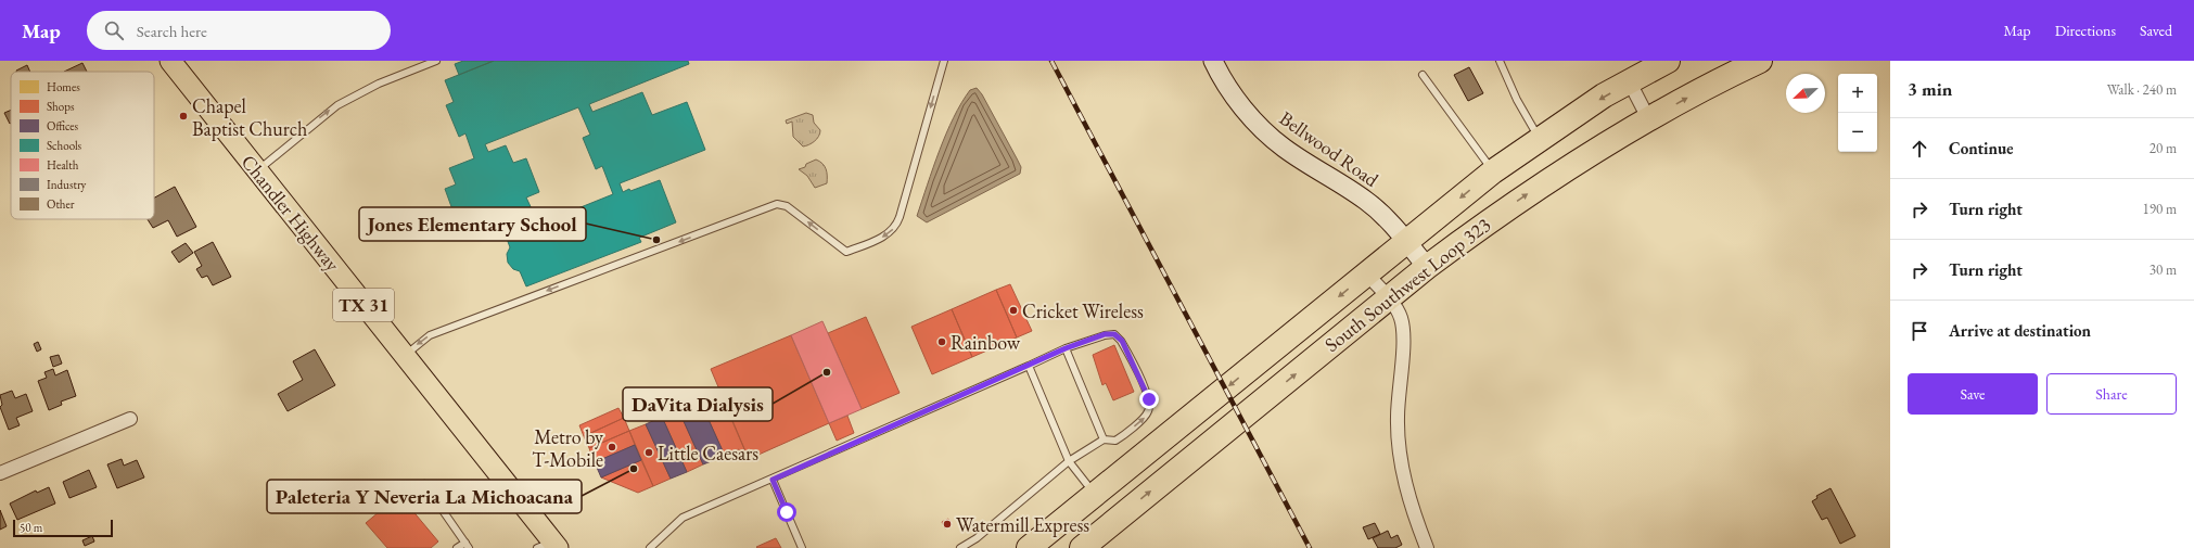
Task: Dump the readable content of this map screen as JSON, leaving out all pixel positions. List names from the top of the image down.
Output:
{
  "streets": {
    "highway": ["South Southwest Loop 323"],
    "main road": ["Chandler Highway", "TX 31"],
    "street": ["Bellwood Road"]
  },
  "crossings": [
    ["Bellwood Road", "South Southwest Loop 323"]
  ],
  "places": [
    "Chapel Baptist Church",
    "Jones Elementary School",
    "Cricket Wireless",
    "Rainbow",
    "DaVita Dialysis",
    "Metro by T-Mobile",
    "Little Caesars",
    "Paleteria Y Neveria La Michoacana",
    "Watermill Express"
  ],
  "legend": [
    "Homes",
    "Shops",
    "Offices",
    "Schools",
    "Health",
    "Industry",
    "Other"
  ],
  "scale_bar": "50 m",
  "north": "bottom left",
  "page": {
    "header": "Map",
    "search": "Search here",
    "nav": ["Map", "Directions", "Saved"],
    "heading": ["3 min", "Walk · 240 m"],
    "map_buttons": ["+", "−"],
    "list": [
      ["Continue", "20 m"],
      ["Turn right", "190 m"],
      ["Turn right", "30 m"],
      "Arrive at destination"
    ],
    "buttons": ["Save", "Share"],
    "scale": "50 m"
  }
}
